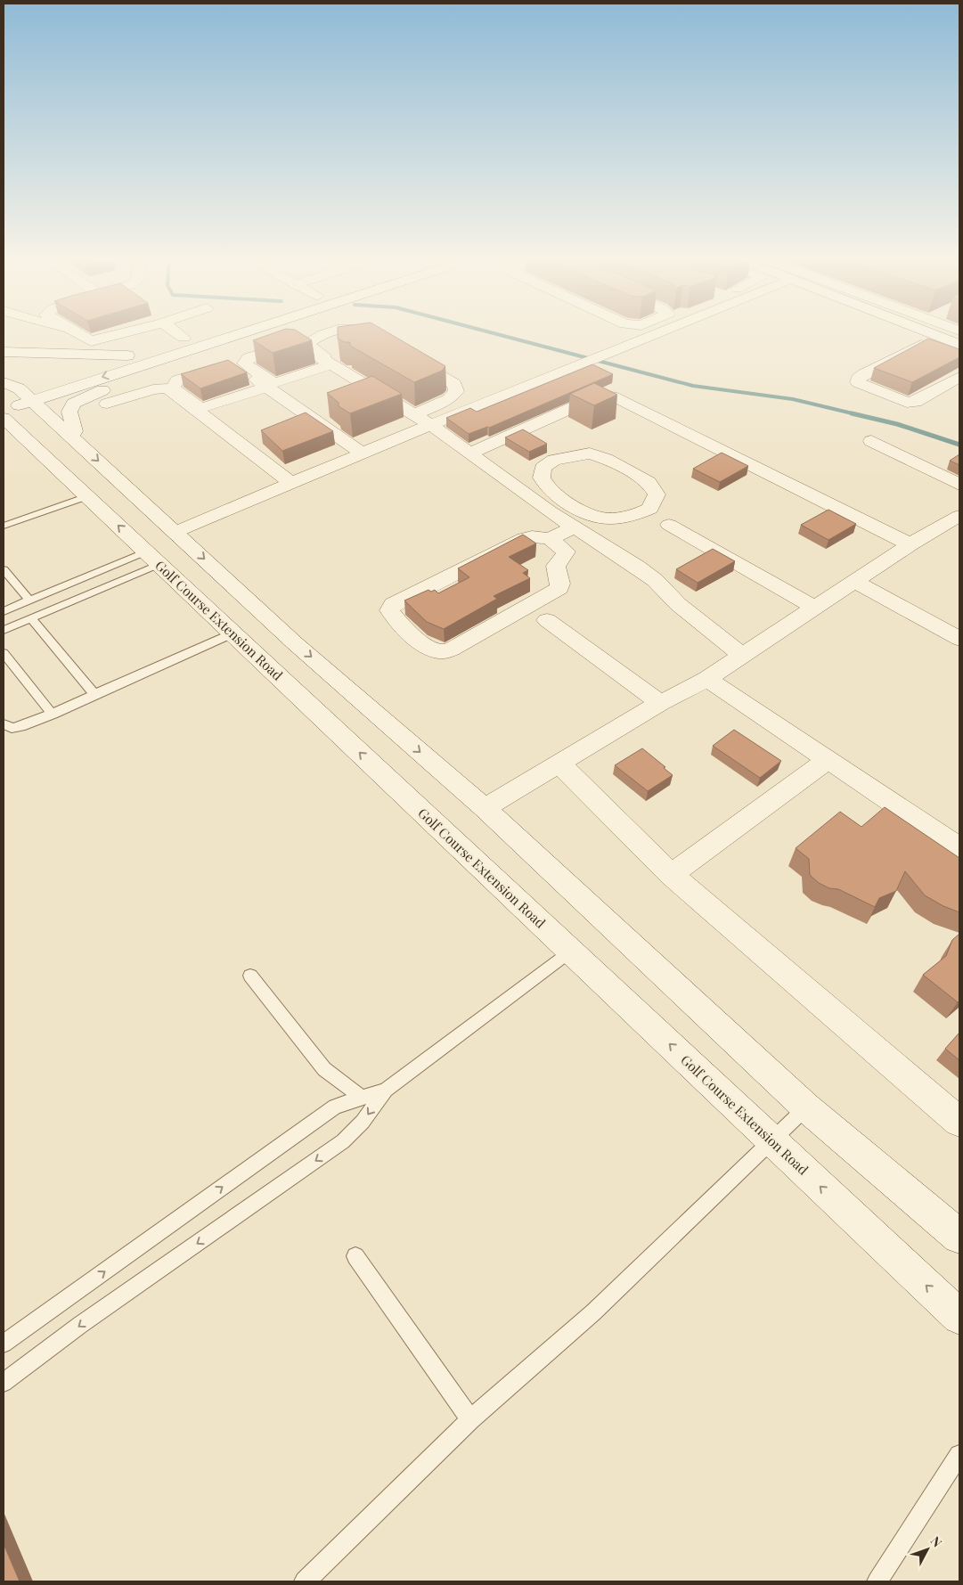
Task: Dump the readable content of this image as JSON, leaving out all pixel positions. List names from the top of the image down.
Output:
{
  "streets": {
    "street": ["Golf Course Extension Road"]
  },
  "north": "top right"
}
